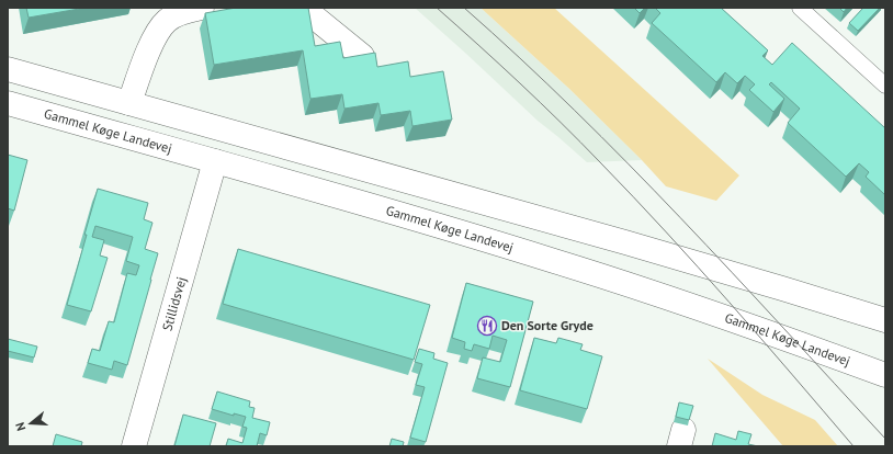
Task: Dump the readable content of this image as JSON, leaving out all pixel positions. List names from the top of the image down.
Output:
{
  "streets": {
    "main road": ["Gammel Køge Landevej", "Stillidsvej"]
  },
  "crossings": [
    ["Gammel Køge Landevej", "Stillidsvej"]
  ],
  "places": {
    "restaurant": ["Den Sorte Gryde"]
  },
  "north": "left"
}
